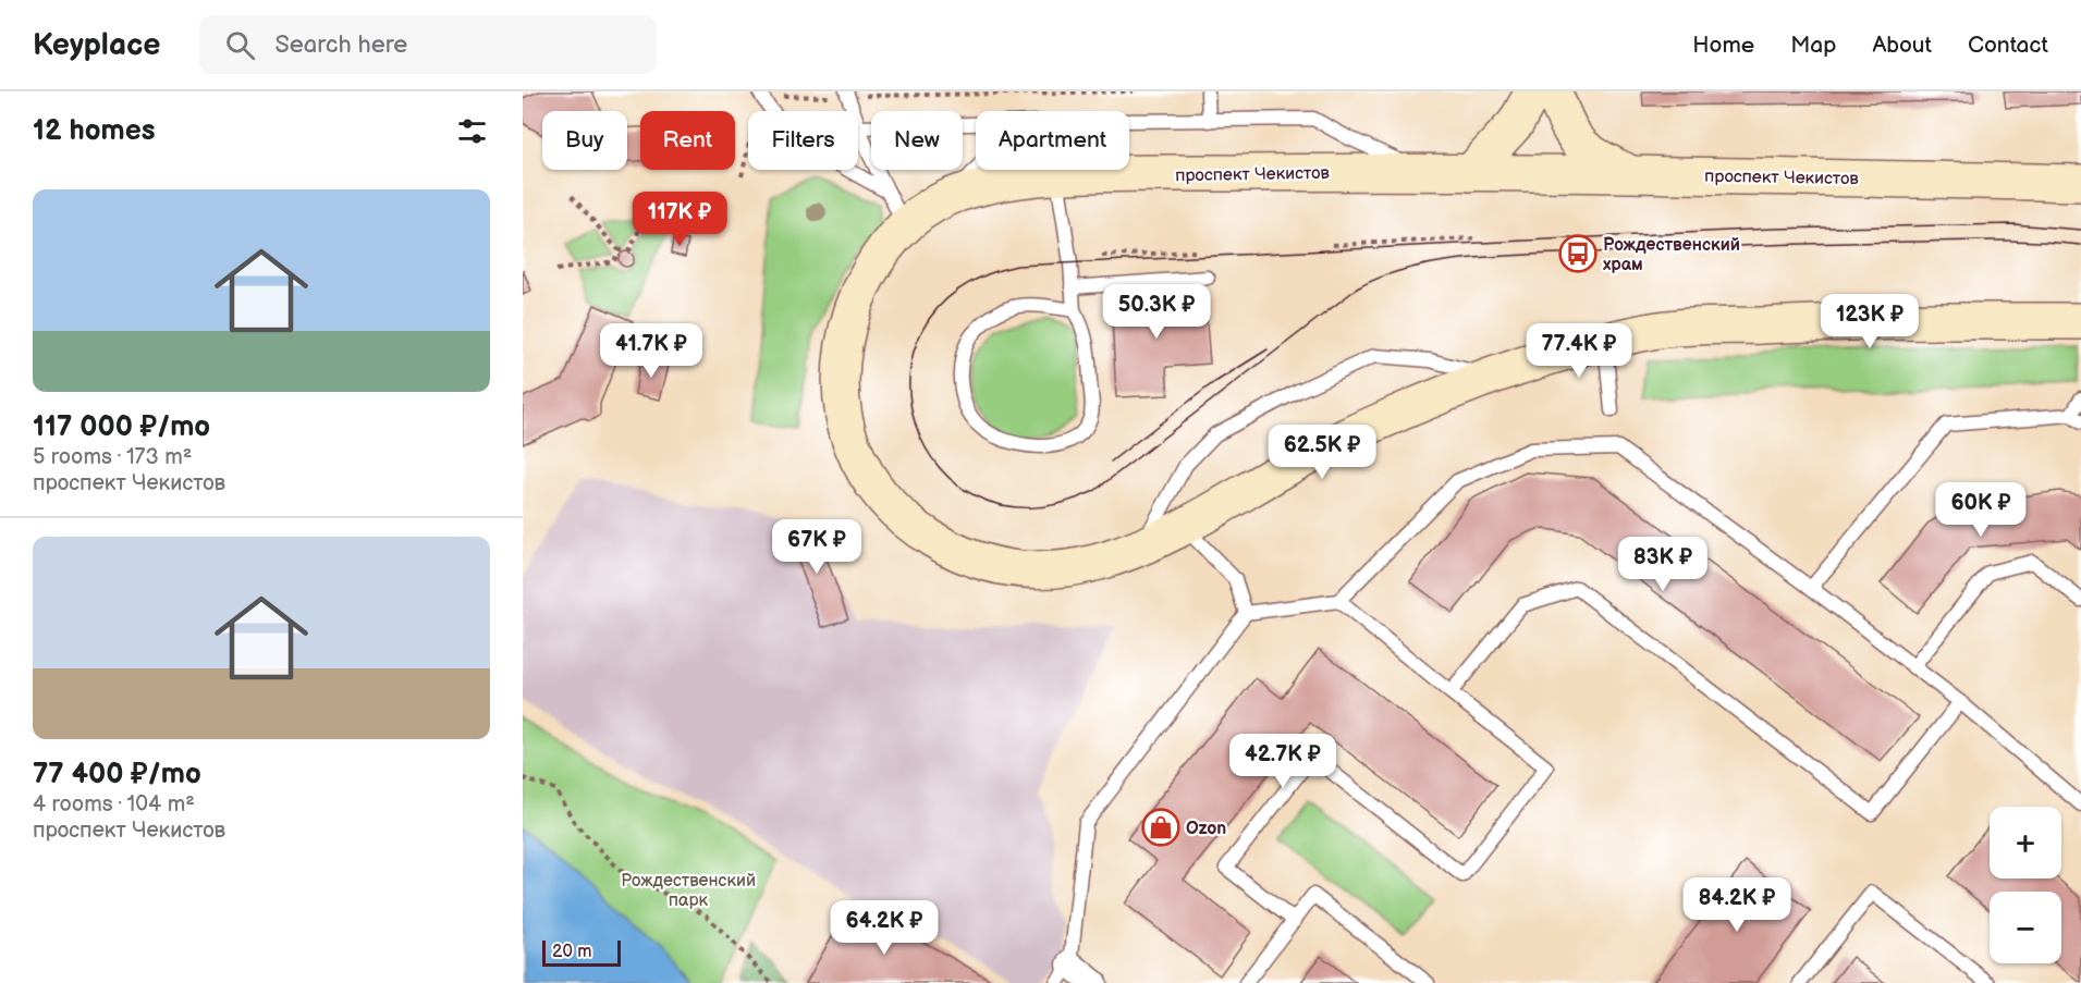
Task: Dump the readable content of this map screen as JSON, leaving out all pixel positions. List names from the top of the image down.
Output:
{
  "streets": {
    "main road": ["проспект Чекистов"]
  },
  "parks": ["Рождественский парк"],
  "places": {
    "bus stop": ["Рождественский храм"],
    "shop": ["Ozon"]
  },
  "scale_bar": "20 m",
  "page": {
    "header": "Keyplace",
    "search": "Search here",
    "nav": [
      "Home",
      "Map",
      "About",
      "Contact"
    ],
    "heading": "12 homes",
    "chip": [
      "Buy",
      "Rent",
      "Filters",
      "New",
      "Apartment"
    ],
    "list": [
      {
        "name": "117 000 ₽/mo",
        "note": "5 rooms · 173 m² · проспект Чекистов"
      },
      {
        "name": "77 400 ₽/mo",
        "note": "4 rooms · 104 m² · проспект Чекистов"
      }
    ],
    "price": [
      "117K ₽",
      "50.3K ₽",
      "123K ₽",
      "41.7K ₽",
      "77.4K ₽",
      "62.5K ₽",
      "60K ₽",
      "67K ₽",
      "83K ₽",
      "42.7K ₽",
      "84.2K ₽",
      "64.2K ₽"
    ],
    "map_buttons": ["+", "−"],
    "scale": "20 m"
  }
}
